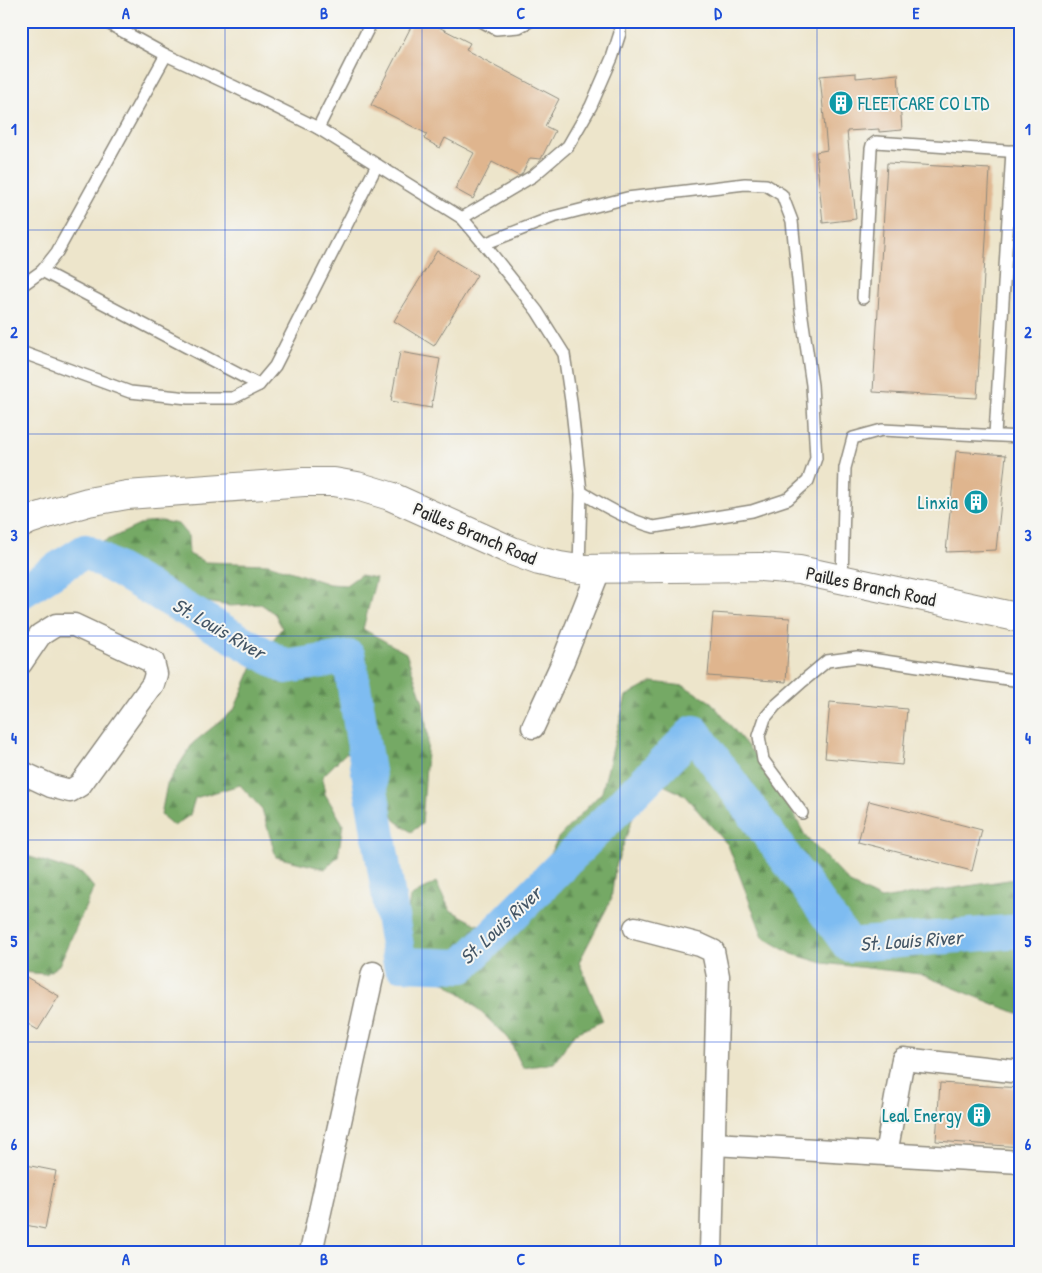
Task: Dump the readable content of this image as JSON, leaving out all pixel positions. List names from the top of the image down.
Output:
{
  "streets": {
    "main road": ["Pailles Branch Road"]
  },
  "water": ["St. Louis River"],
  "places": {
    "building": ["FLEETCARE CO LTD", "Linxia", "Leal Energy"]
  },
  "grid": {
    "columns": [
      "A",
      "B",
      "C",
      "D",
      "E"
    ],
    "rows": [
      "1",
      "2",
      "3",
      "4",
      "5",
      "6"
    ]
  }
}
